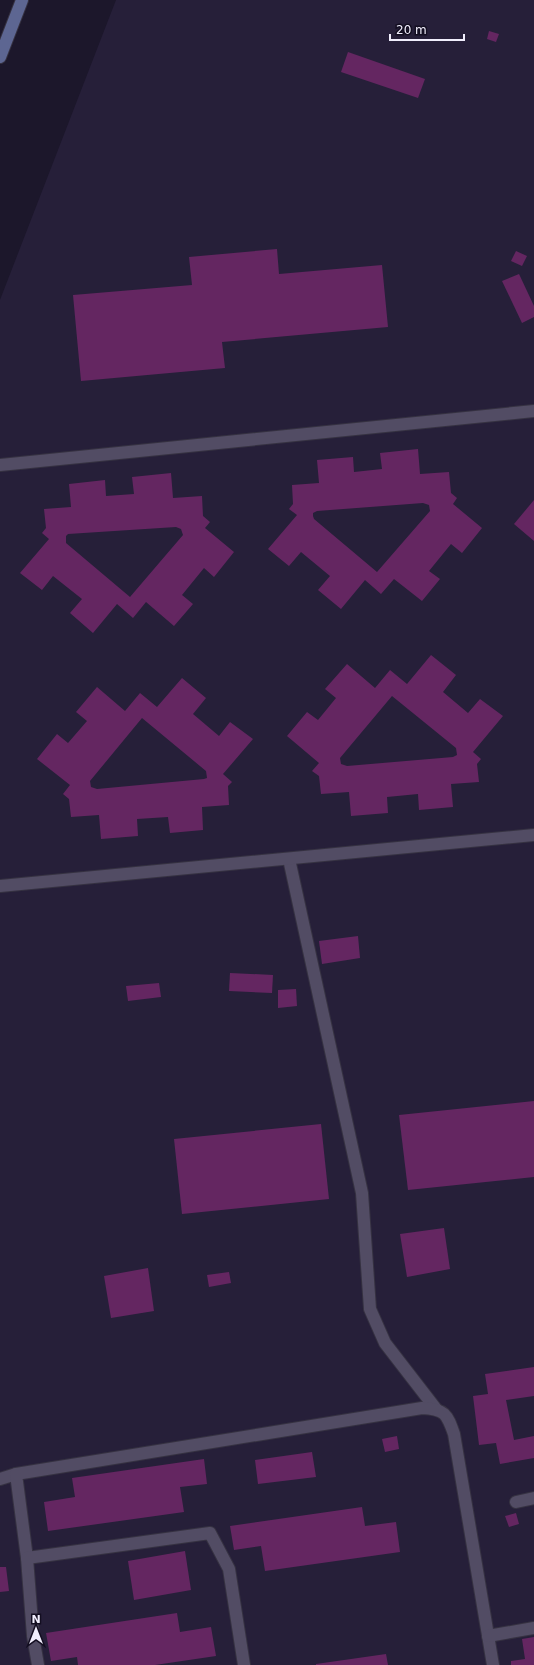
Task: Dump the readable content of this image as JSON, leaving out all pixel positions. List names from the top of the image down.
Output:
{
  "scale_bar": "20 m",
  "north": "top"
}
